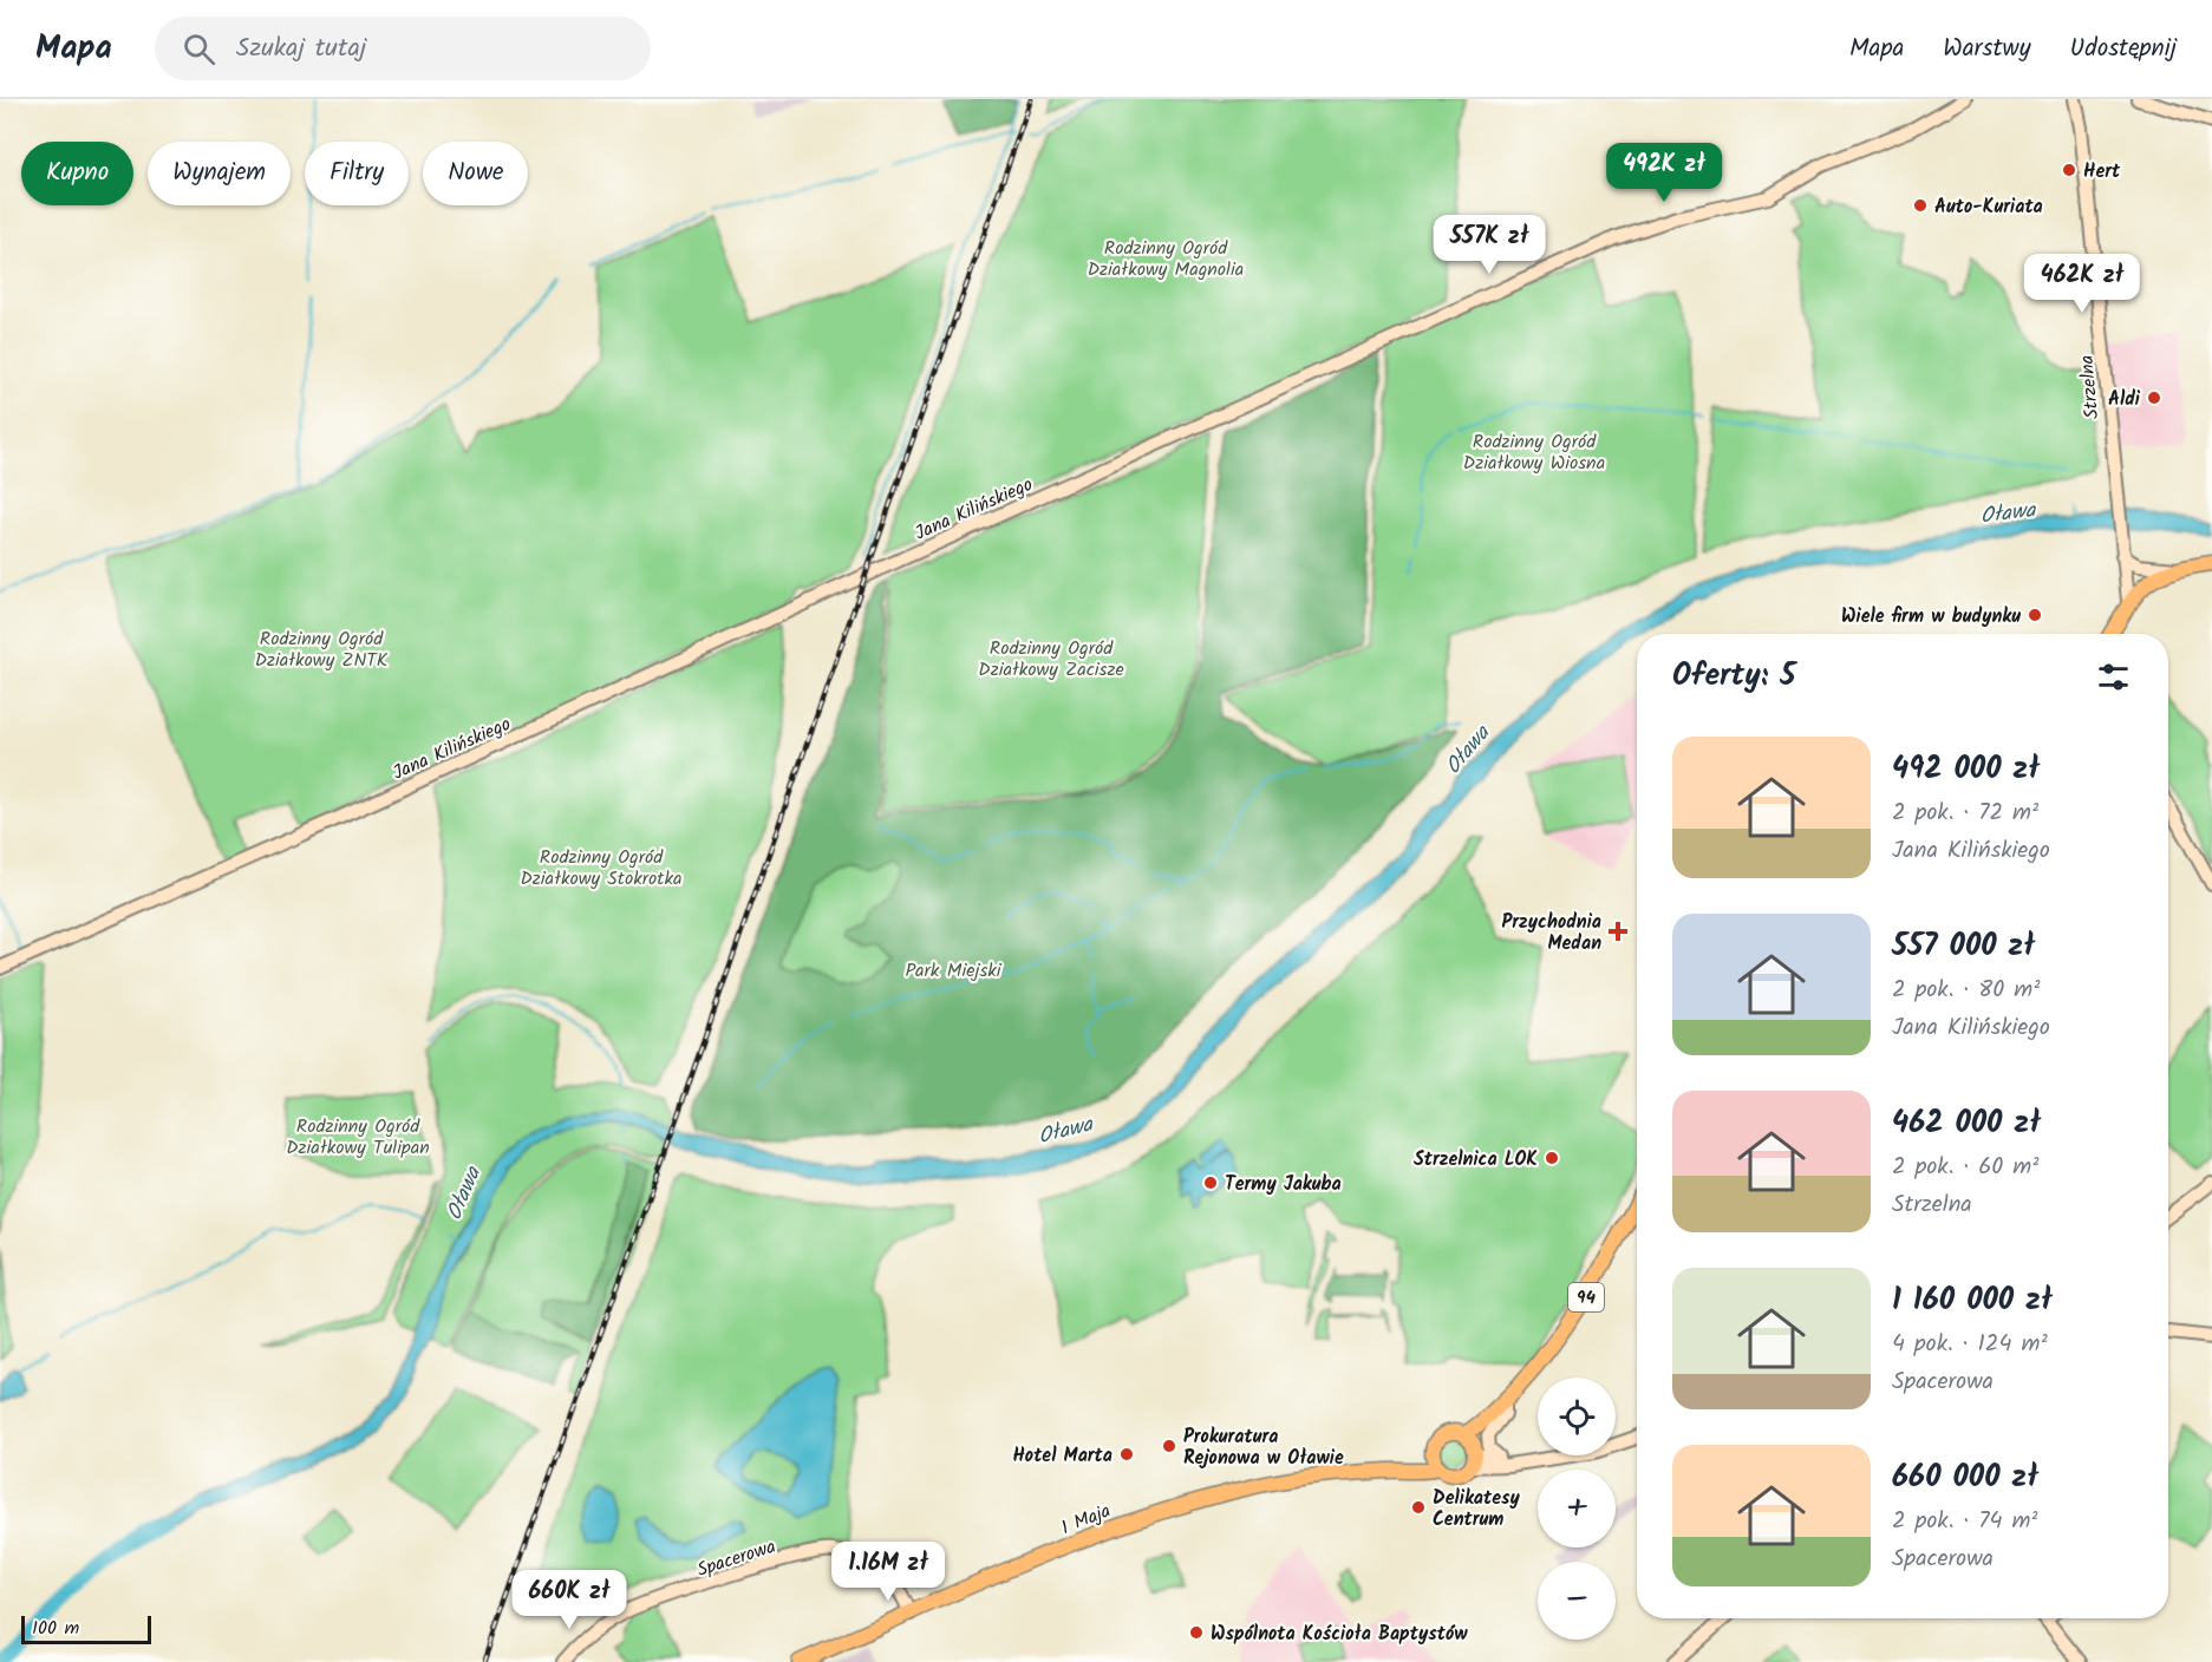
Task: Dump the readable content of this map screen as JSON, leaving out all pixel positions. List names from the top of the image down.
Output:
{
  "streets": {
    "main road": ["94", "1 Maja"],
    "street": ["Strzelna", "Jana Kilińskiego", "Spacerowa"]
  },
  "crossings": [
    ["1 Maja", "Spacerowa"]
  ],
  "water": ["Oława"],
  "parks": [
    "Rodzinny Ogród Działkowy Magnolia",
    "Rodzinny Ogród Działkowy Wiosna",
    "Rodzinny Ogród Działkowy ZNTK",
    "Rodzinny Ogród Działkowy Zacisze",
    "Rodzinny Ogród Działkowy Stokrotka",
    "Park Miejski",
    "Rodzinny Ogród Działkowy Tulipan"
  ],
  "places": {
    "other": [
      "Hert",
      "Auto-Kuriata",
      "Aldi",
      "Wiele firm w budynku",
      "Strzelnica LOK",
      "Termy Jakuba",
      "Prokuratura Rejonowa w Oławie",
      "Hotel Marta",
      "Delikatesy Centrum",
      "Wspólnota Kościoła Baptystów"
    ],
    "health": ["Przychodnia Medan"]
  },
  "scale_bar": "100 m",
  "page": {
    "header": "Mapa",
    "search": "Szukaj tutaj",
    "nav": ["Mapa", "Warstwy", "Udostępnij"],
    "chip": [
      "Kupno",
      "Wynajem",
      "Filtry",
      "Nowe"
    ],
    "price": [
      "492K zł",
      "557K zł",
      "462K zł",
      "1.16M zł",
      "660K zł"
    ],
    "heading": "Oferty: 5",
    "list": [
      {
        "name": "492 000 zł",
        "note": "2 pok. · 72 m² · Jana Kilińskiego"
      },
      {
        "name": "557 000 zł",
        "note": "2 pok. · 80 m² · Jana Kilińskiego"
      },
      {
        "name": "462 000 zł",
        "note": "2 pok. · 60 m² · Strzelna"
      },
      {
        "name": "1 160 000 zł",
        "note": "4 pok. · 124 m² · Spacerowa"
      },
      {
        "name": "660 000 zł",
        "note": "2 pok. · 74 m² · Spacerowa"
      }
    ],
    "map_buttons": ["+", "−"],
    "scale": "100 m"
  }
}
